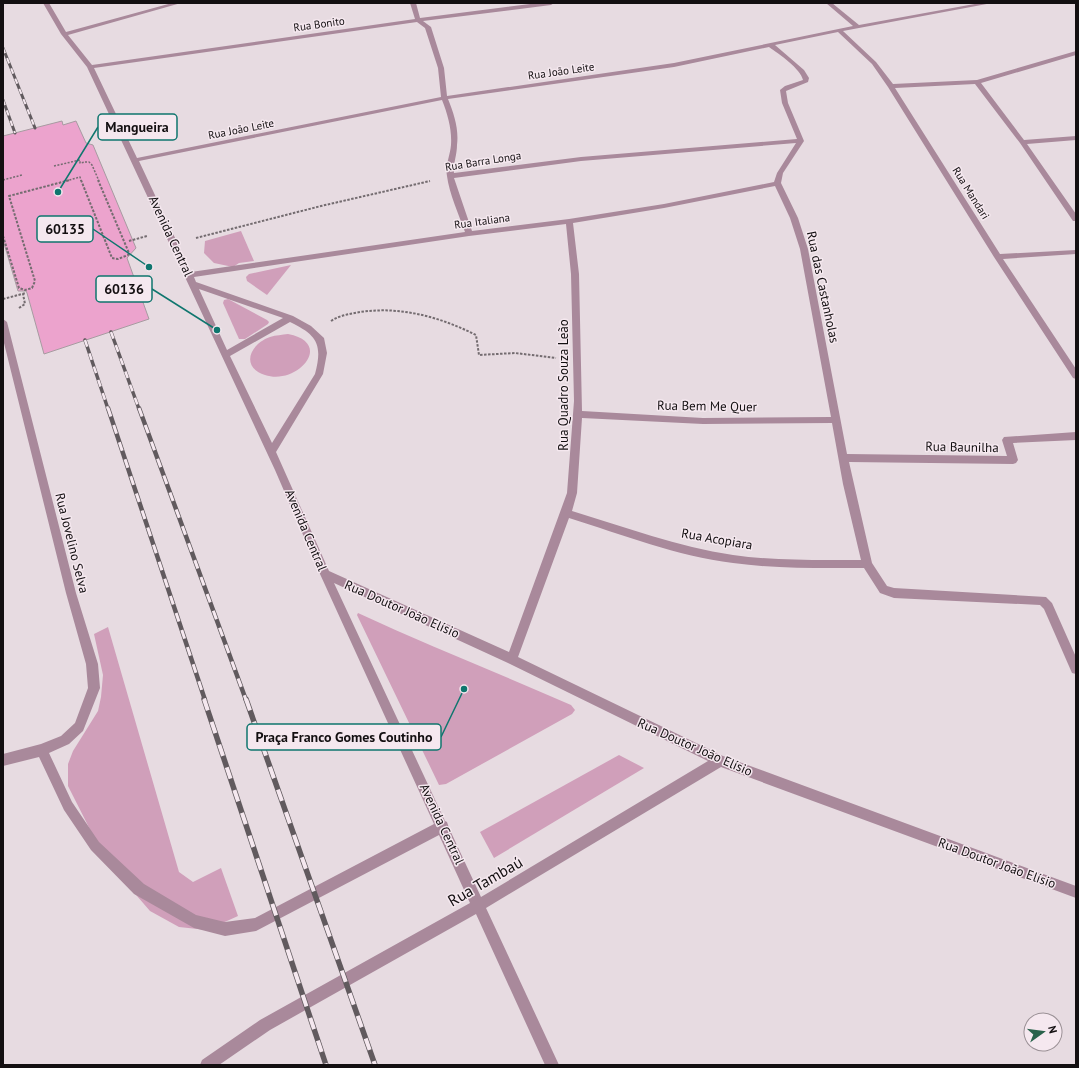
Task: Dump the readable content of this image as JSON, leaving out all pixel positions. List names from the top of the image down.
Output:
{
  "streets": {
    "street": [
      "Rua Bonito",
      "Rua João Leite",
      "Rua Barra Longa",
      "Rua Mandari",
      "Rua Italiana",
      "Avenida Central",
      "Rua das Castanholas",
      "Rua Quadro Souza Leão",
      "Rua Bem Me Quer",
      "Rua Baunilha",
      "Rua Acopiara",
      "Rua Jovelino Selva",
      "Rua Doutor João Elísio",
      "Rua Tambaú"
    ]
  },
  "crossings": [
    ["Rua Bonito", "Avenida Central"],
    ["Rua João Leite", "Rua Mandari"],
    ["Rua João Leite", "Avenida Central"],
    ["Rua Barra Longa", "Avenida Central"],
    ["Rua Italiana", "Avenida Central"],
    ["Rua Italiana", "Rua das Castanholas"],
    ["Rua Italiana", "Rua Quadro Souza Leão"],
    ["Avenida Central", "Rua Doutor João Elísio"],
    ["Avenida Central", "Rua Tambaú"],
    ["Rua das Castanholas", "Rua Bem Me Quer"],
    ["Rua das Castanholas", "Rua Baunilha"],
    ["Rua das Castanholas", "Rua Acopiara"],
    ["Rua Quadro Souza Leão", "Rua Bem Me Quer"],
    ["Rua Quadro Souza Leão", "Rua Acopiara"],
    ["Rua Quadro Souza Leão", "Rua Doutor João Elísio"],
    ["Rua Doutor João Elísio", "Rua Tambaú"]
  ],
  "places": [
    "Mangueira",
    "60135",
    "60136",
    "Praça Franco Gomes Coutinho"
  ],
  "north": "right"
}
